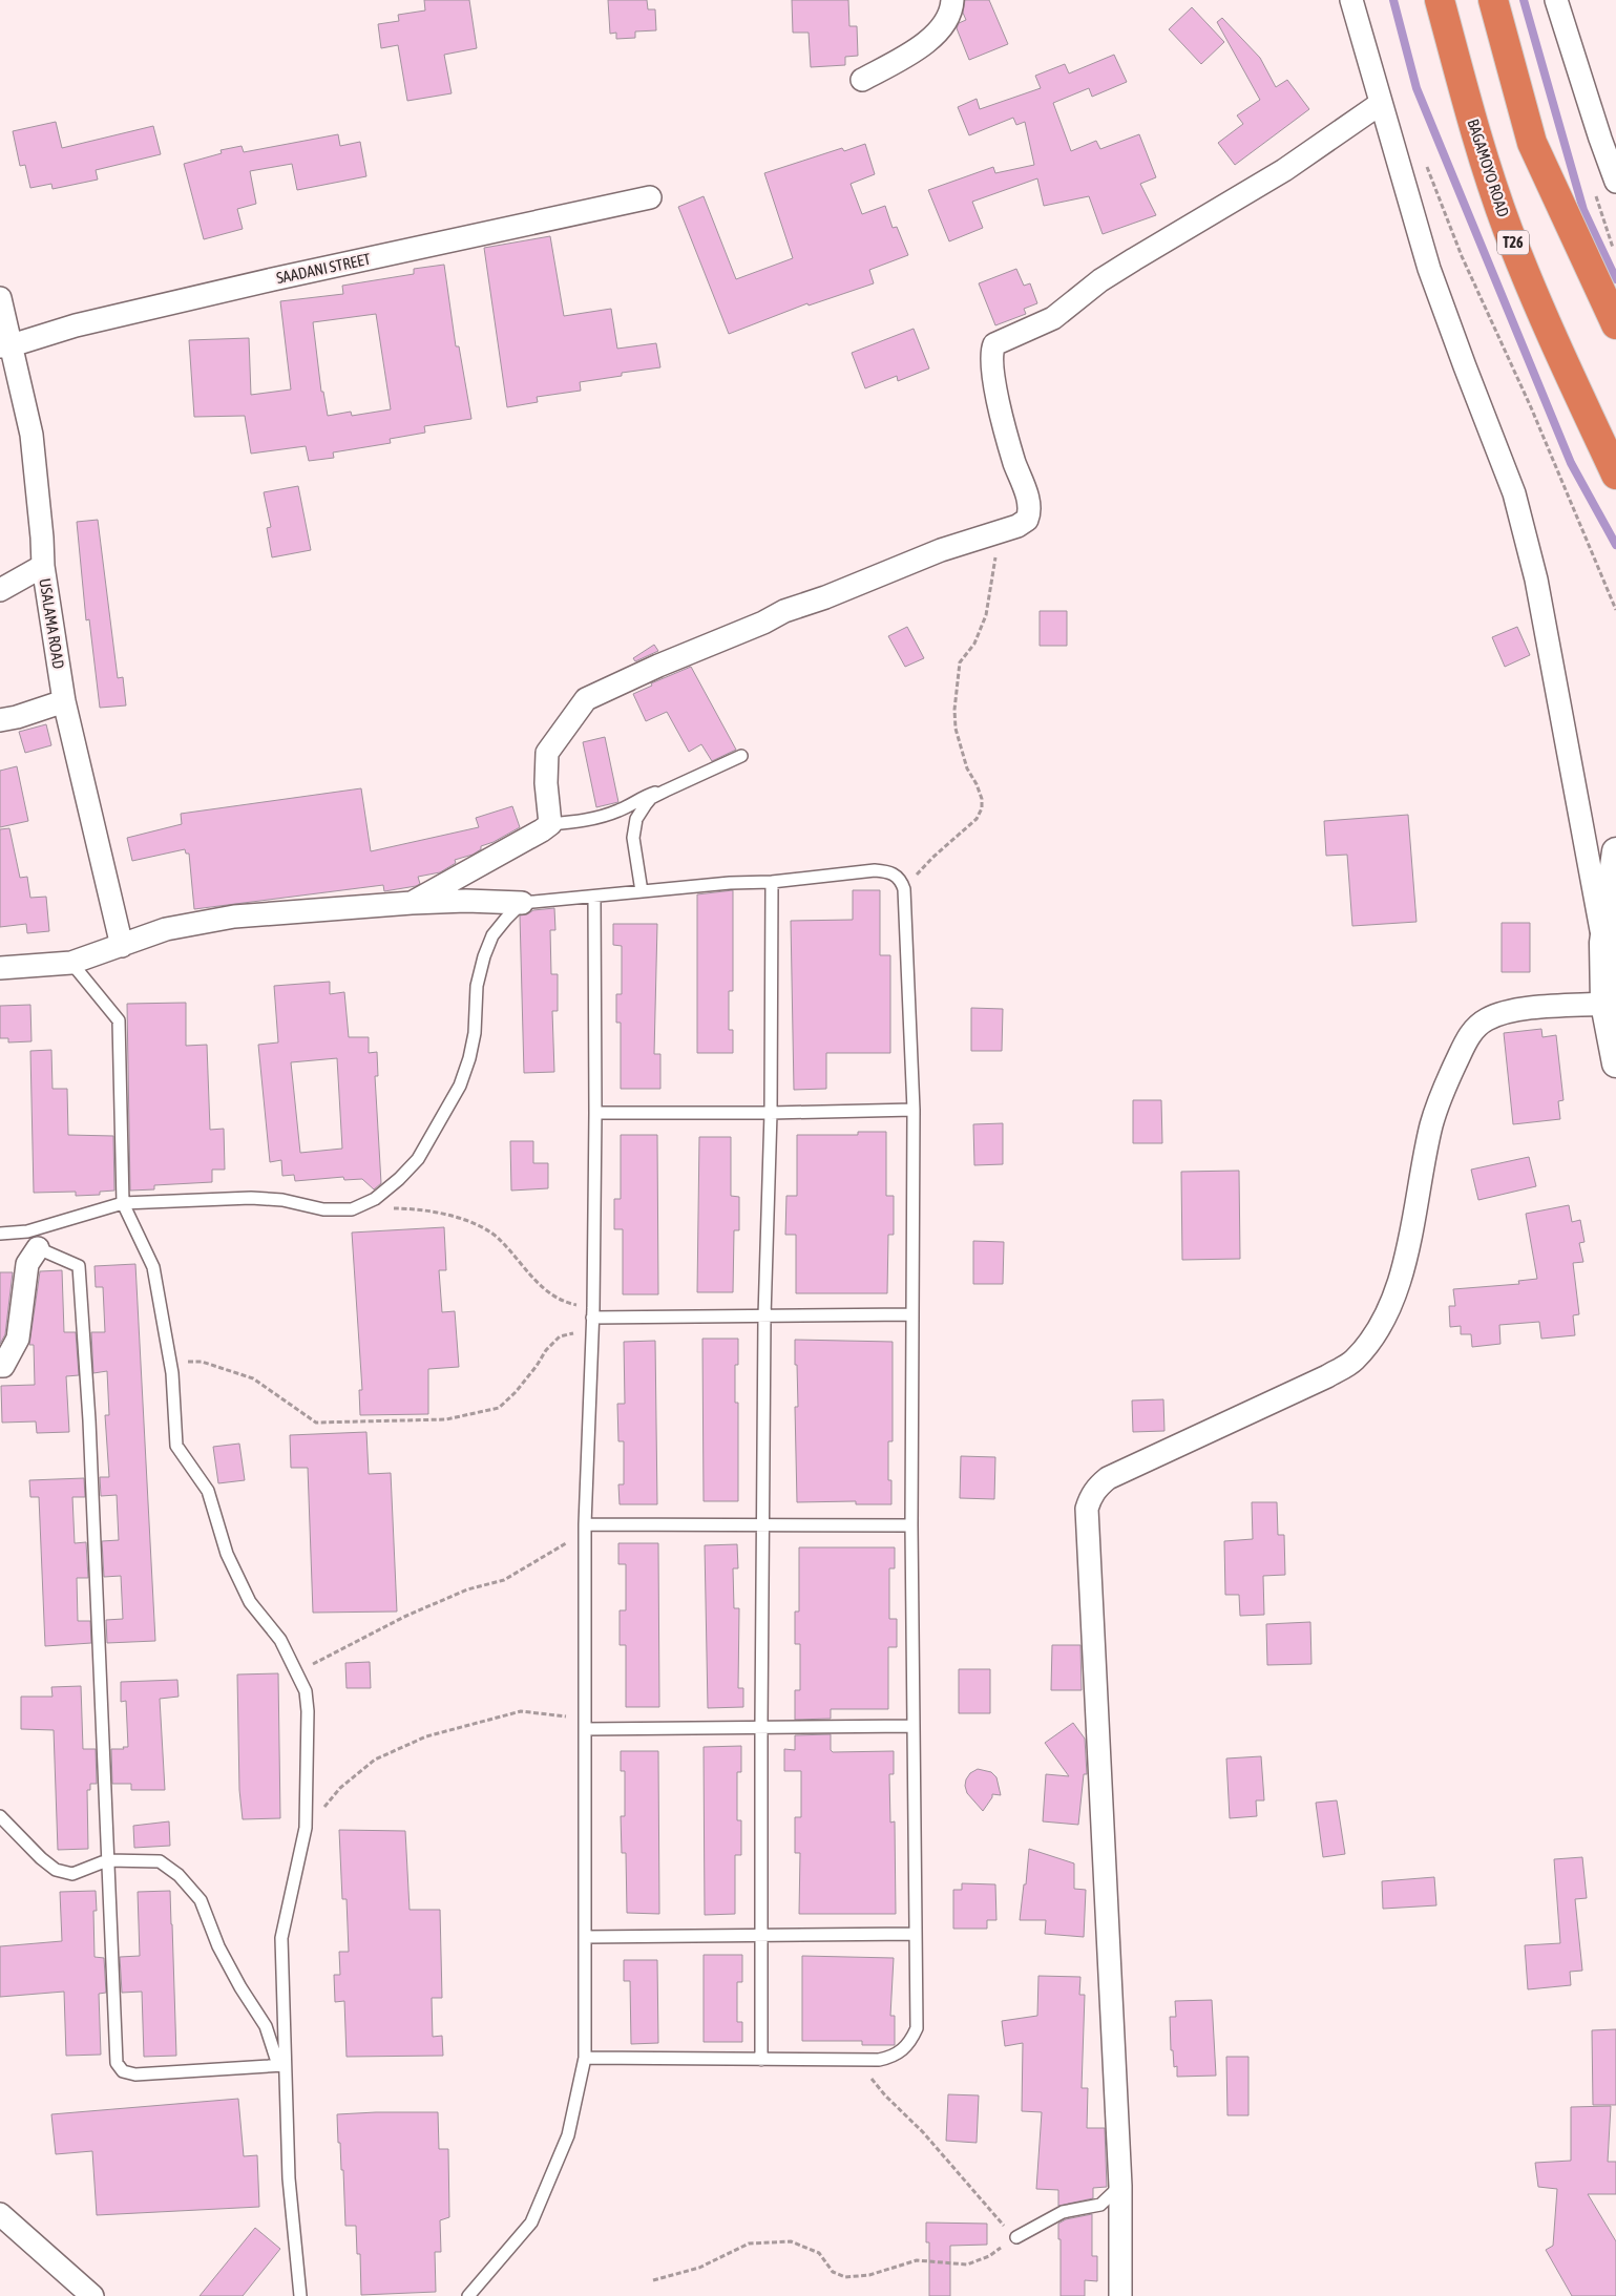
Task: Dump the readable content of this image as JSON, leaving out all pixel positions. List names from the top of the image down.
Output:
{
  "streets": {
    "highway": ["BAGAMOYO ROAD", "T26"],
    "street": ["SAADANI STREET", "USALAMA ROAD"]
  },
  "crossings": [
    ["SAADANI STREET", "USALAMA ROAD"]
  ]
}
